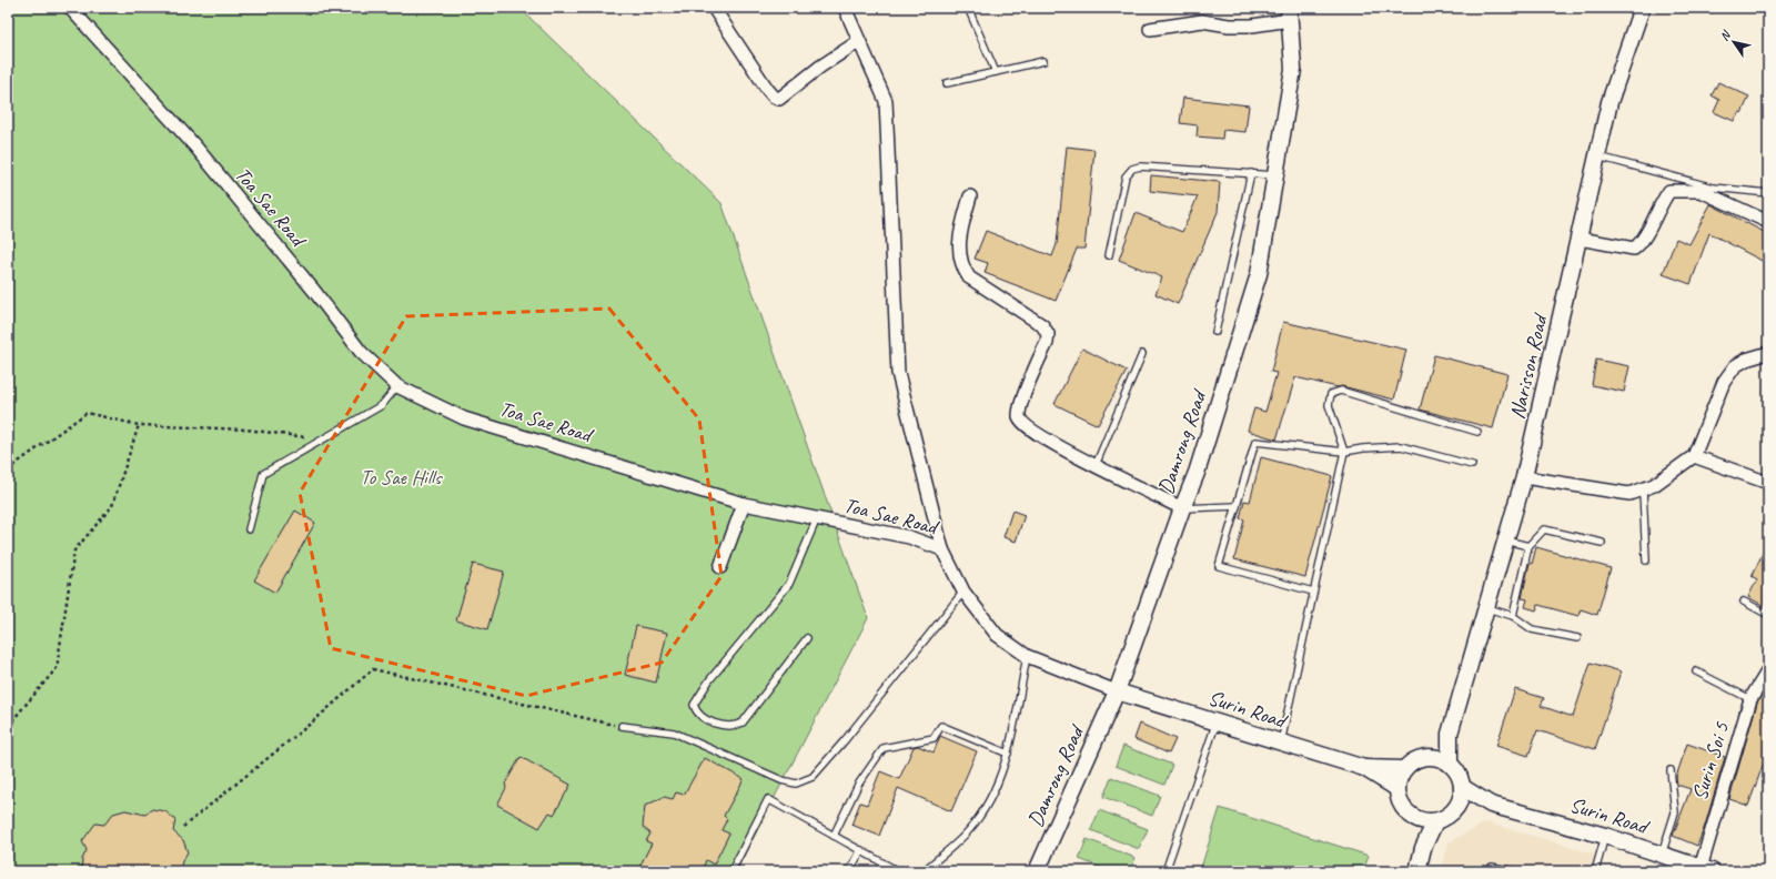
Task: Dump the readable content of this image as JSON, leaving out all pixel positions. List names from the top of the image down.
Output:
{
  "streets": {
    "street": [
      "Toa Sae Road",
      "Narisson Road",
      "Damrong Road",
      "Surin Road",
      "Surin Soi 5"
    ]
  },
  "crossings": [
    ["Toa Sae Road", "Damrong Road"],
    ["Toa Sae Road", "Surin Road"],
    ["Narisson Road", "Surin Road"],
    ["Damrong Road", "Surin Road"],
    ["Surin Road", "Surin Soi 5"]
  ],
  "parks": ["To Sae Hills"],
  "north": "top left"
}
